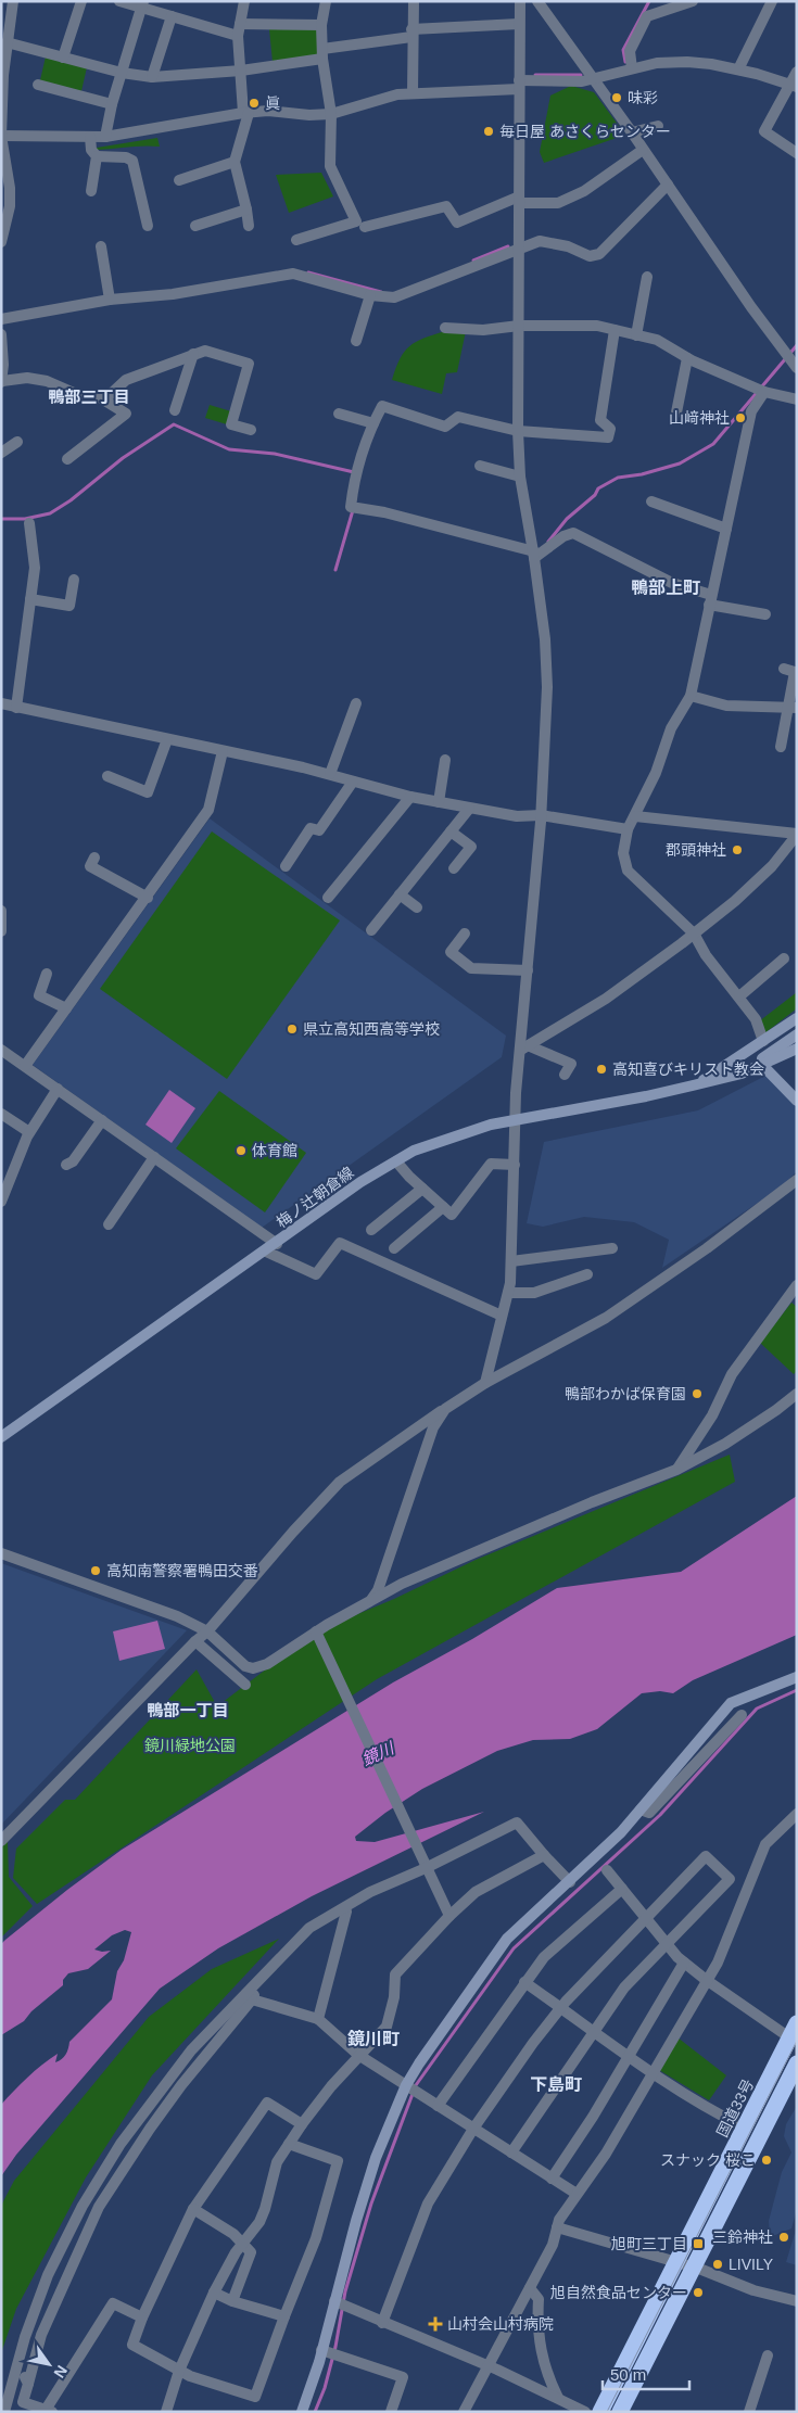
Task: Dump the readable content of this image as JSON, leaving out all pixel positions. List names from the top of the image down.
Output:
{
  "streets": {
    "highway": ["国道33号"],
    "main road": ["梅ノ辻朝倉線"]
  },
  "districts": [
    "鴨部三丁目",
    "鴨部上町",
    "鴨部一丁目",
    "鏡川町",
    "下島町"
  ],
  "water": ["鏡川"],
  "parks": ["鏡川緑地公園"],
  "places": {
    "other": [
      "味彩",
      "眞",
      "毎日屋 あさくらセンター",
      "山﨑神社",
      "郡頭神社",
      "県立高知西高等学校",
      "高知喜びキリスト教会",
      "体育館",
      "鴨部わかば保育園",
      "高知南警察署鴨田交番",
      "スナック 桜こ",
      "三鈴神社",
      "LIVILY",
      "旭自然食品センター"
    ],
    "transit": ["旭町三丁目"],
    "health": ["山村会山村病院"]
  },
  "scale_bar": "50 m",
  "north": "bottom right"
}
